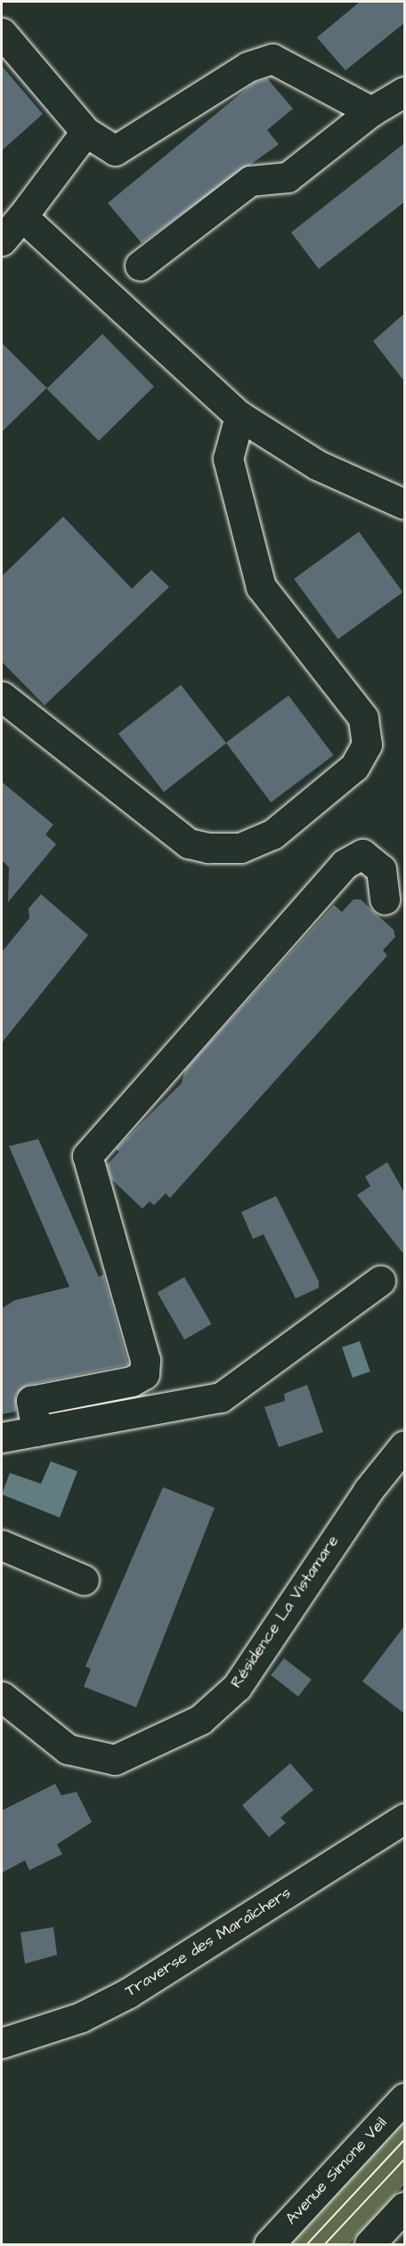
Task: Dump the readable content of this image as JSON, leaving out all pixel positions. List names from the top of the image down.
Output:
{
  "streets": {
    "street": ["Résidence La Vistamare", "Traverse des Maraîchers", "Avenue Simone Veil"]
  }
}
